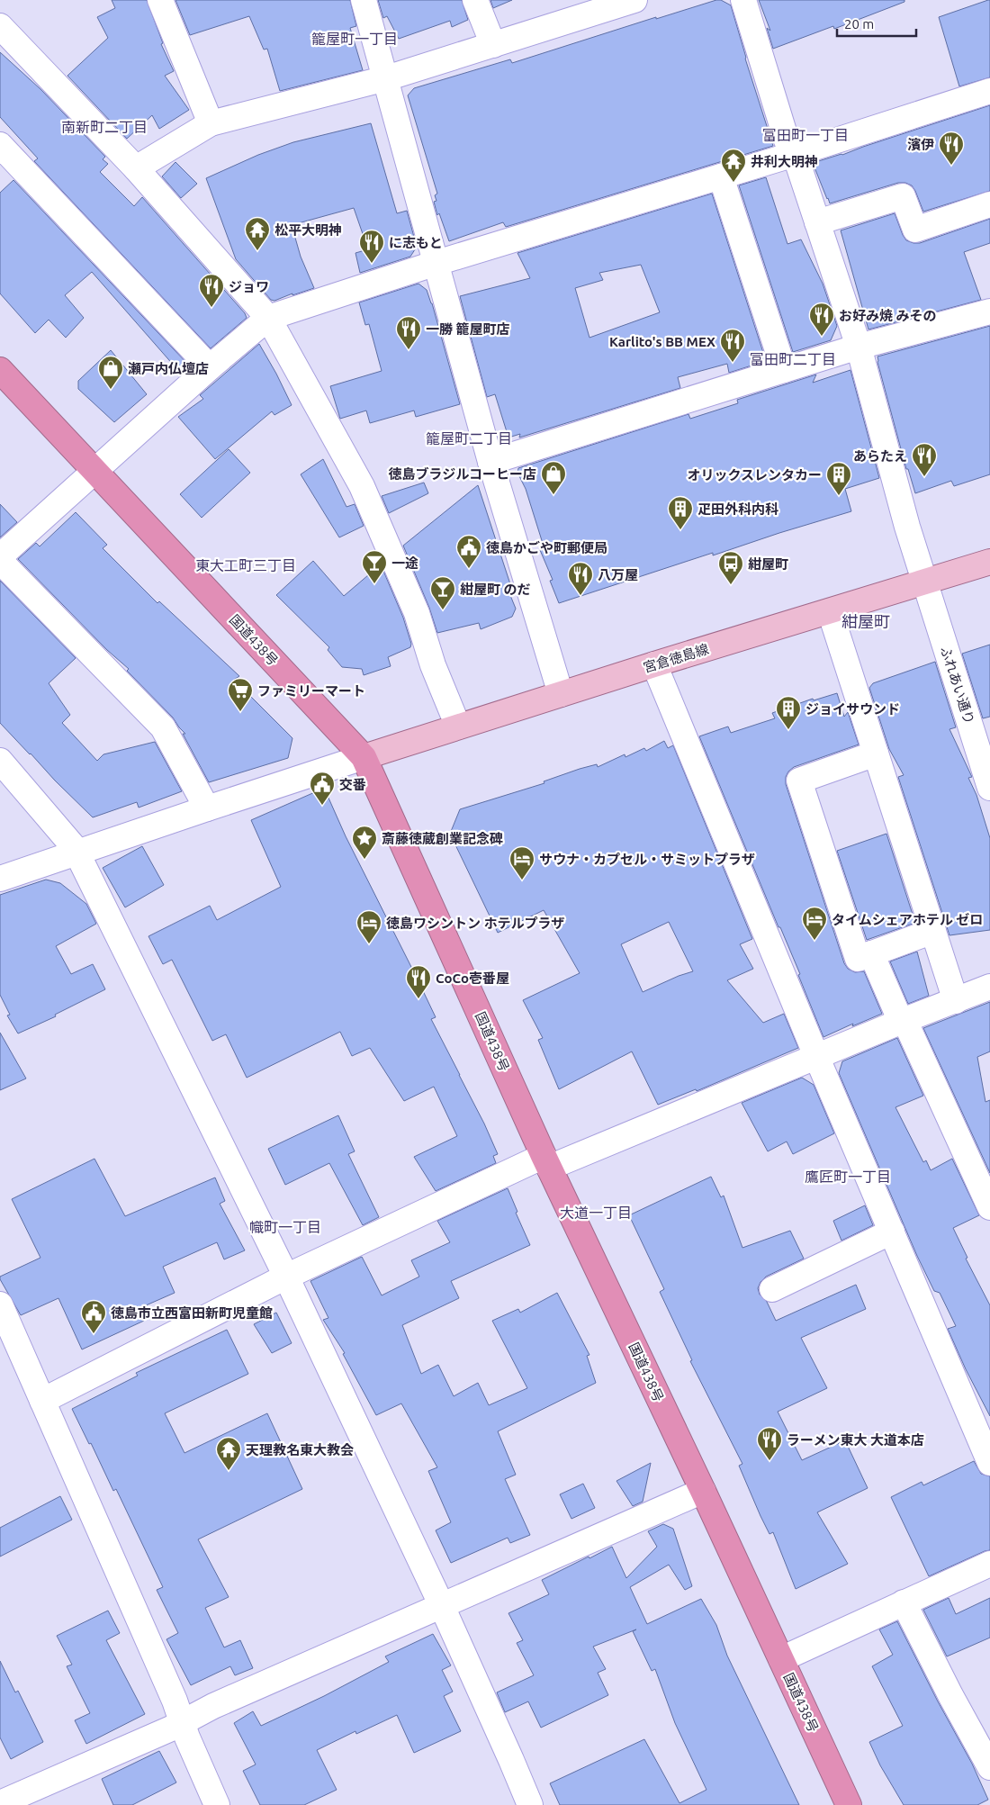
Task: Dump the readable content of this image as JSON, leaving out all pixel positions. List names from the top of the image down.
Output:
{
  "streets": {
    "highway": ["国道438号"],
    "main road": ["宮倉徳島線"],
    "street": ["ふれあい通り"]
  },
  "crossings": [
    ["国道438号", "宮倉徳島線"],
    ["宮倉徳島線", "ふれあい通り"]
  ],
  "districts": [
    "籠屋町一丁目",
    "南新町二丁目",
    "富田町一丁目",
    "富田町二丁目",
    "籠屋町二丁目",
    "東大工町三丁目",
    "紺屋町",
    "鷹匠町一丁目",
    "大道一丁目",
    "幟町一丁目"
  ],
  "places": {
    "restaurant": [
      "濱伊",
      "に志もと",
      "ジョワ",
      "お好み焼 みその",
      "一勝 籠屋町店",
      "Karlito's BB MEX",
      "あらたえ",
      "八万屋",
      "CoCo壱番屋",
      "ラーメン東大 大道本店"
    ],
    "temple": ["井利大明神", "松平大明神", "天理教名東大教会"],
    "shop": ["瀬戸内仏壇店", "徳島ブラジルコーヒー店"],
    "building": ["オリックスレンタカー", "疋田外科内科", "ジョイサウンド"],
    "public building": ["徳島かごや町郵便局", "交番", "徳島市立西富田新町児童館"],
    "bar": ["一途", "紺屋町 のだ"],
    "bus stop": ["紺屋町"],
    "supermarket": ["ファミリーマート"],
    "place": ["斎藤徳蔵創業記念碑"],
    "hotel": ["サウナ・カプセル・サミットプラザ", "タイムシェアホテル ゼロ", "徳島ワシントン ホテルプラザ"]
  },
  "scale_bar": "20 m"
}
